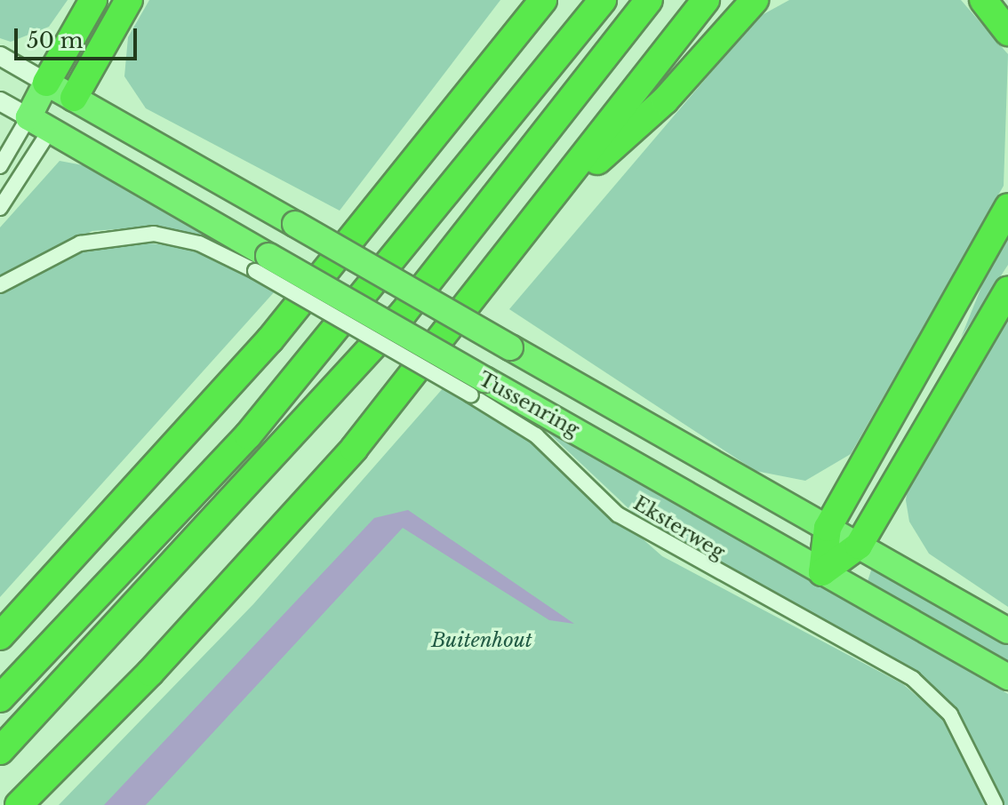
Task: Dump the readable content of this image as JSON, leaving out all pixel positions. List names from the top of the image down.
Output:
{
  "streets": {
    "highway": ["Tussenring"],
    "street": ["Eksterweg"]
  },
  "crossings": [
    ["Tussenring", "Eksterweg"]
  ],
  "parks": ["Buitenhout"],
  "scale_bar": "50 m"
}
